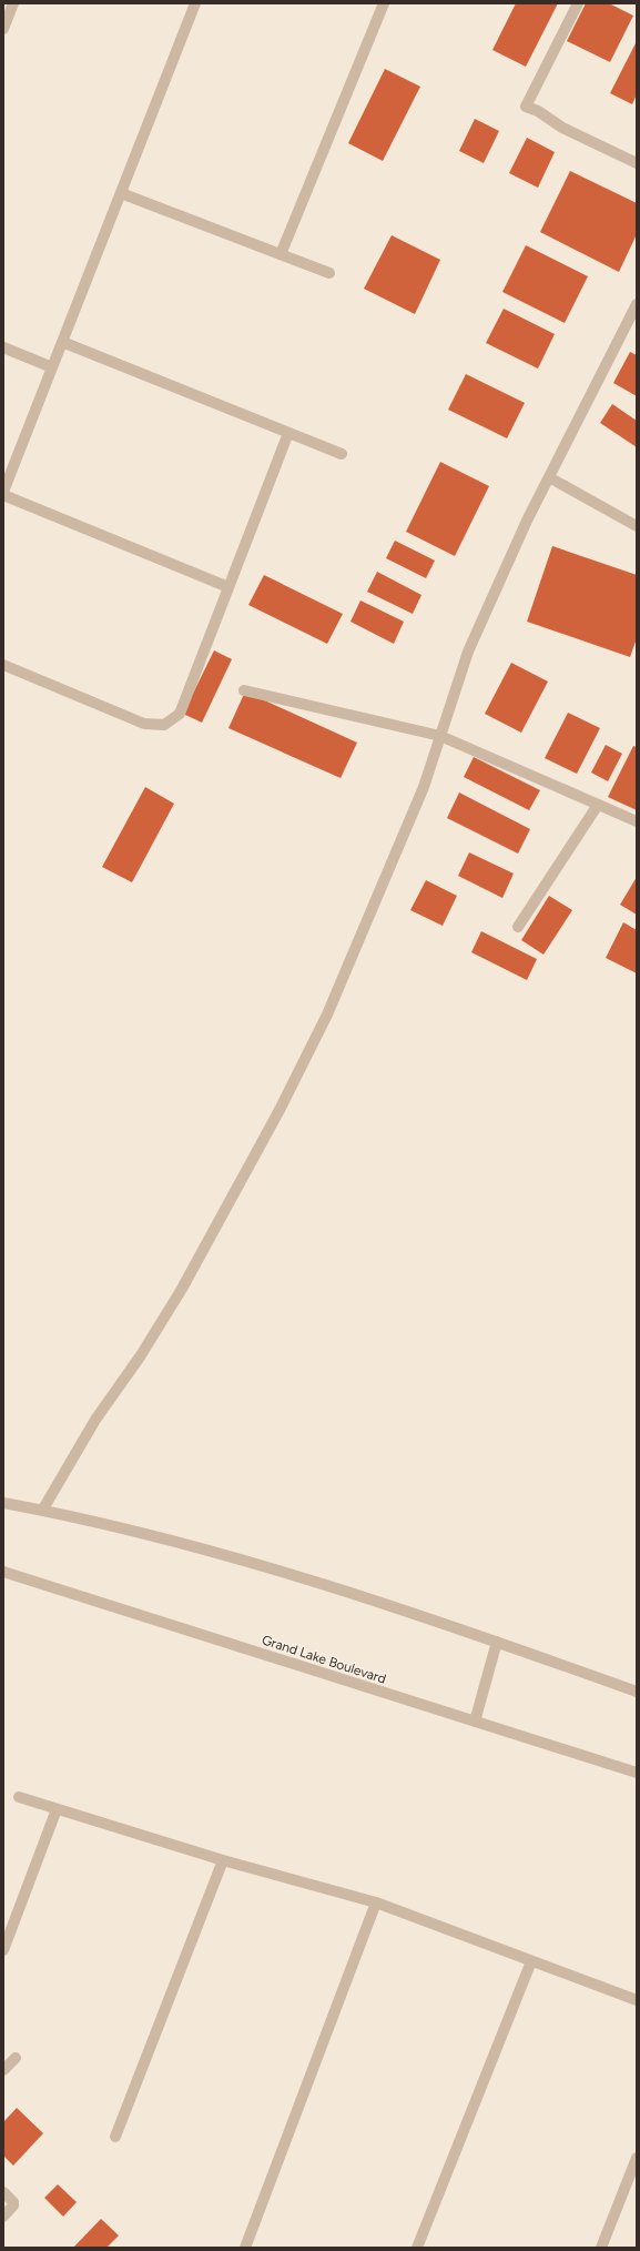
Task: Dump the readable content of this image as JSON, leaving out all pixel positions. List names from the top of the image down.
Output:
{
  "streets": {
    "street": ["Grand Lake Boulevard"]
  }
}
